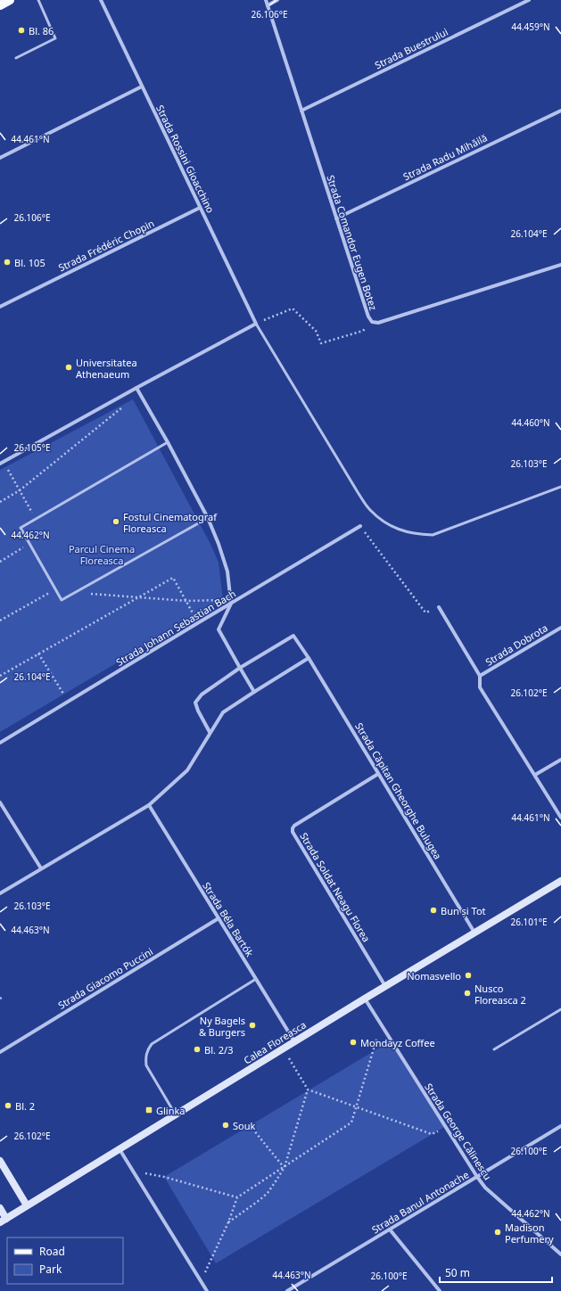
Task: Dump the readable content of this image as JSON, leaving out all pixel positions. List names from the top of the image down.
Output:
{
  "streets": {
    "street": [
      "Strada Buestrului",
      "Strada Radu Mihăilă",
      "Strada Rossini Gioacchino",
      "Strada Comandor Eugen Botez",
      "Strada Frédéric Chopin",
      "Strada Johann Sebastian Bach",
      "Strada Dobrota",
      "Strada Căpitan Gheorghe Bulugea",
      "Strada Soldat Neagu Florea",
      "Strada Béla Bartók",
      "Strada Giacomo Puccini",
      "Calea Floreasca",
      "Strada George Călinescu",
      "Strada Banul Antonache"
    ]
  },
  "crossings": [
    ["Strada Buestrului", "Strada Comandor Eugen Botez"],
    ["Strada Radu Mihăilă", "Strada Comandor Eugen Botez"],
    ["Strada Rossini Gioacchino", "Strada Frédéric Chopin"],
    ["Strada Căpitan Gheorghe Bulugea", "Strada Soldat Neagu Florea"],
    ["Strada Căpitan Gheorghe Bulugea", "Calea Floreasca"],
    ["Strada Soldat Neagu Florea", "Calea Floreasca"],
    ["Strada Béla Bartók", "Strada Giacomo Puccini"],
    ["Strada Béla Bartók", "Calea Floreasca"],
    ["Calea Floreasca", "Strada George Călinescu"],
    ["Strada George Călinescu", "Strada Banul Antonache"]
  ],
  "parks": ["Parcul Cinema Floreasca"],
  "places": {
    "other": [
      "Bl. 86",
      "Bl. 105",
      "Universitatea Athenaeum",
      "Fostul Cinematograf Floreasca",
      "Bun și Tot",
      "Nomasvello",
      "Nusco Floreasca 2",
      "Ny Bagels & Burgers",
      "Mondayz Coffee",
      "Bl. 2/3",
      "Bl. 2",
      "Souk",
      "Madison Perfumery"
    ],
    "transit": ["Glinka"]
  },
  "legend": ["Road", "Park"],
  "scale_bar": "50 m",
  "coordinates": [
    "26.106°E",
    "44.459°N",
    "44.461°N",
    "26.104°E",
    "44.460°N",
    "26.105°E",
    "26.103°E",
    "44.462°N",
    "26.102°E",
    "26.101°E",
    "44.463°N",
    "26.100°E"
  ]
}
